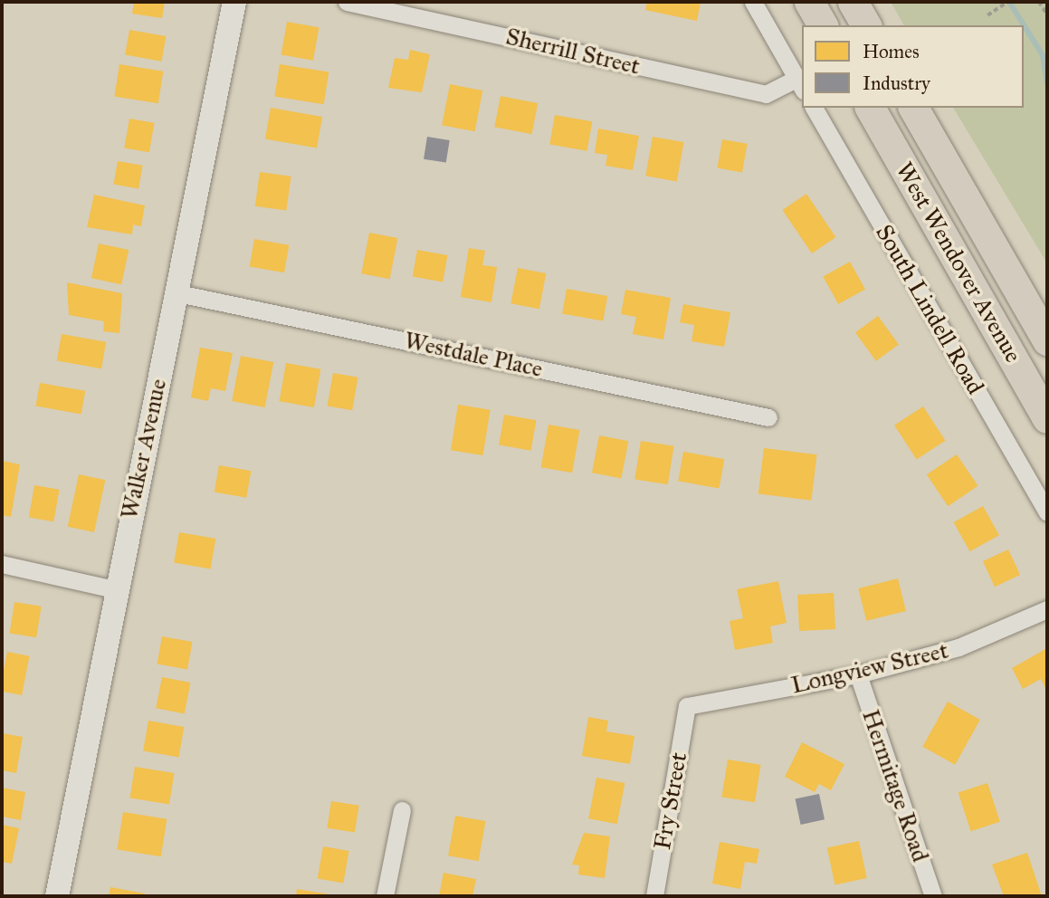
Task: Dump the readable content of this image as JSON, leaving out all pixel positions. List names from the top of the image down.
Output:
{
  "streets": {
    "highway": ["West Wendover Avenue"],
    "street": [
      "Sherrill Street",
      "South Lindell Road",
      "Westdale Place",
      "Walker Avenue",
      "Longview Street",
      "Hermitage Road",
      "Fry Street"
    ]
  },
  "crossings": [
    ["Westdale Place", "Walker Avenue"],
    ["Longview Street", "Hermitage Road"],
    ["Longview Street", "Fry Street"]
  ],
  "legend": ["Homes", "Industry"]
}
